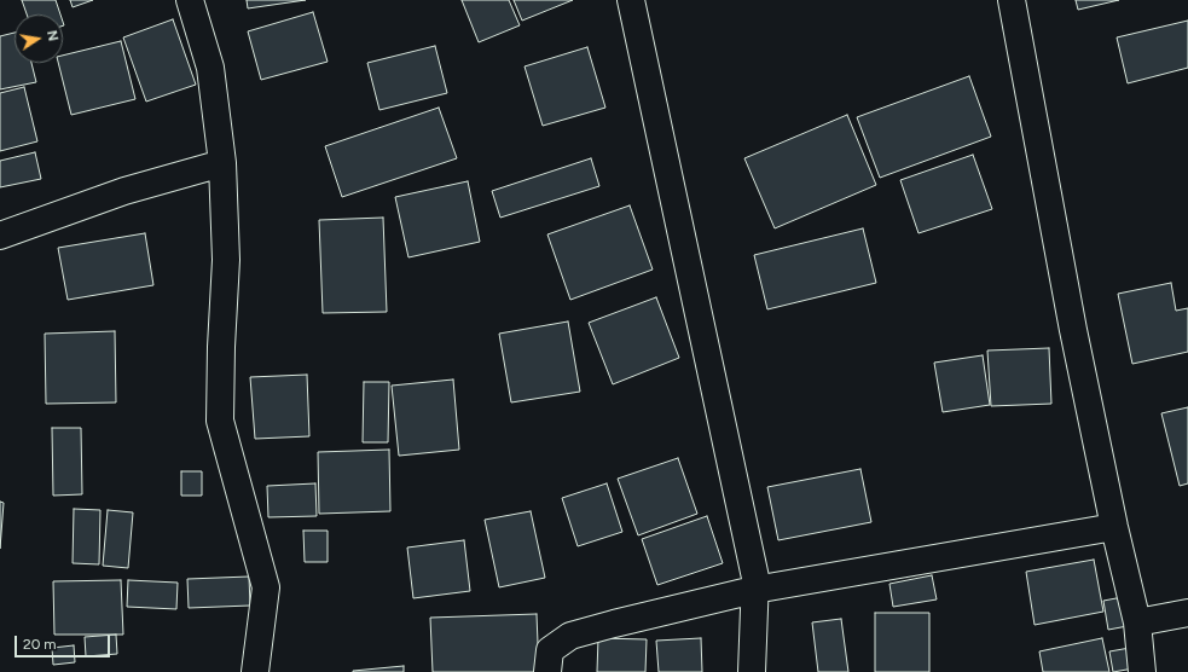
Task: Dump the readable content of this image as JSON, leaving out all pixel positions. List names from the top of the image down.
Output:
{
  "scale_bar": "20 m",
  "north": "right"
}
